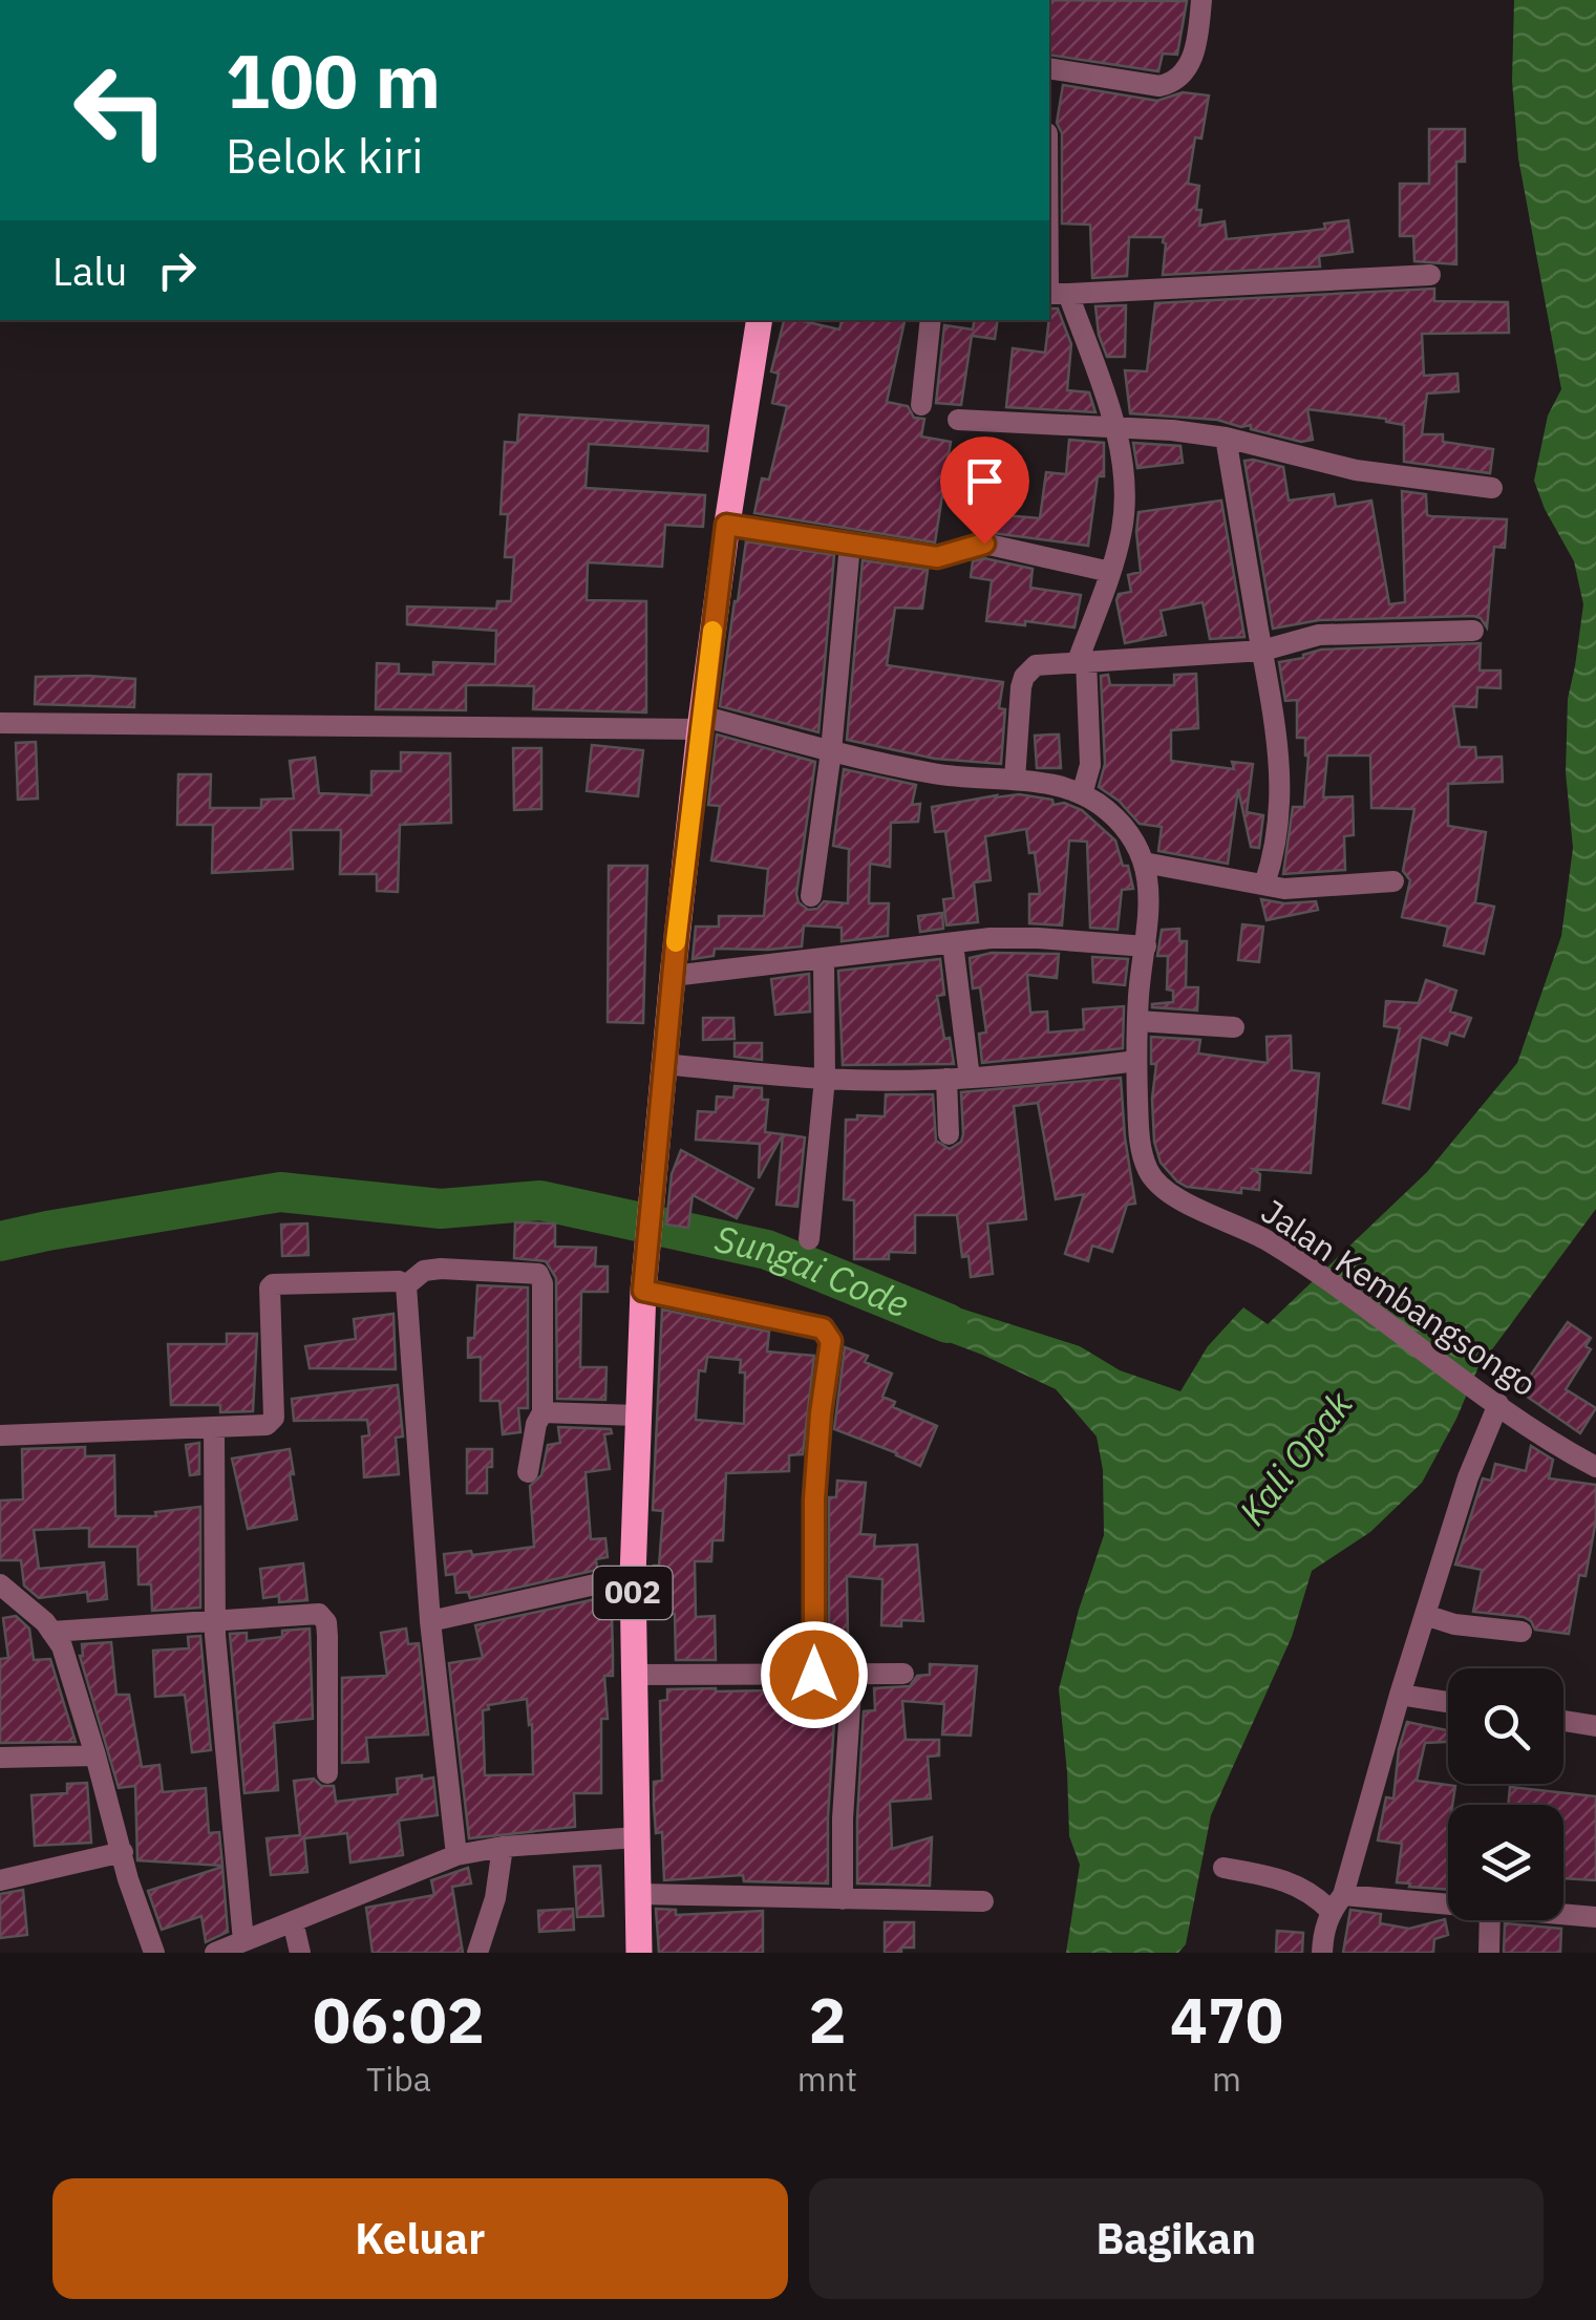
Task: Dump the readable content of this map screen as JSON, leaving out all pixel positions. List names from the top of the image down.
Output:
{
  "streets": {
    "main road": ["002"],
    "street": ["Jalan Kembangsongo"]
  },
  "crossings": [
    ["Jalan Kembangsongo", "002"]
  ],
  "water": ["Sungai Code", "Kali Opak"],
  "page": {
    "turn": ["100 m", "Belok kiri"],
    "then": "Lalu",
    "eta": [
      "06:02",
      "Tiba",
      "2",
      "mnt",
      "470",
      "m"
    ],
    "buttons": ["Keluar", "Bagikan"]
  }
}
